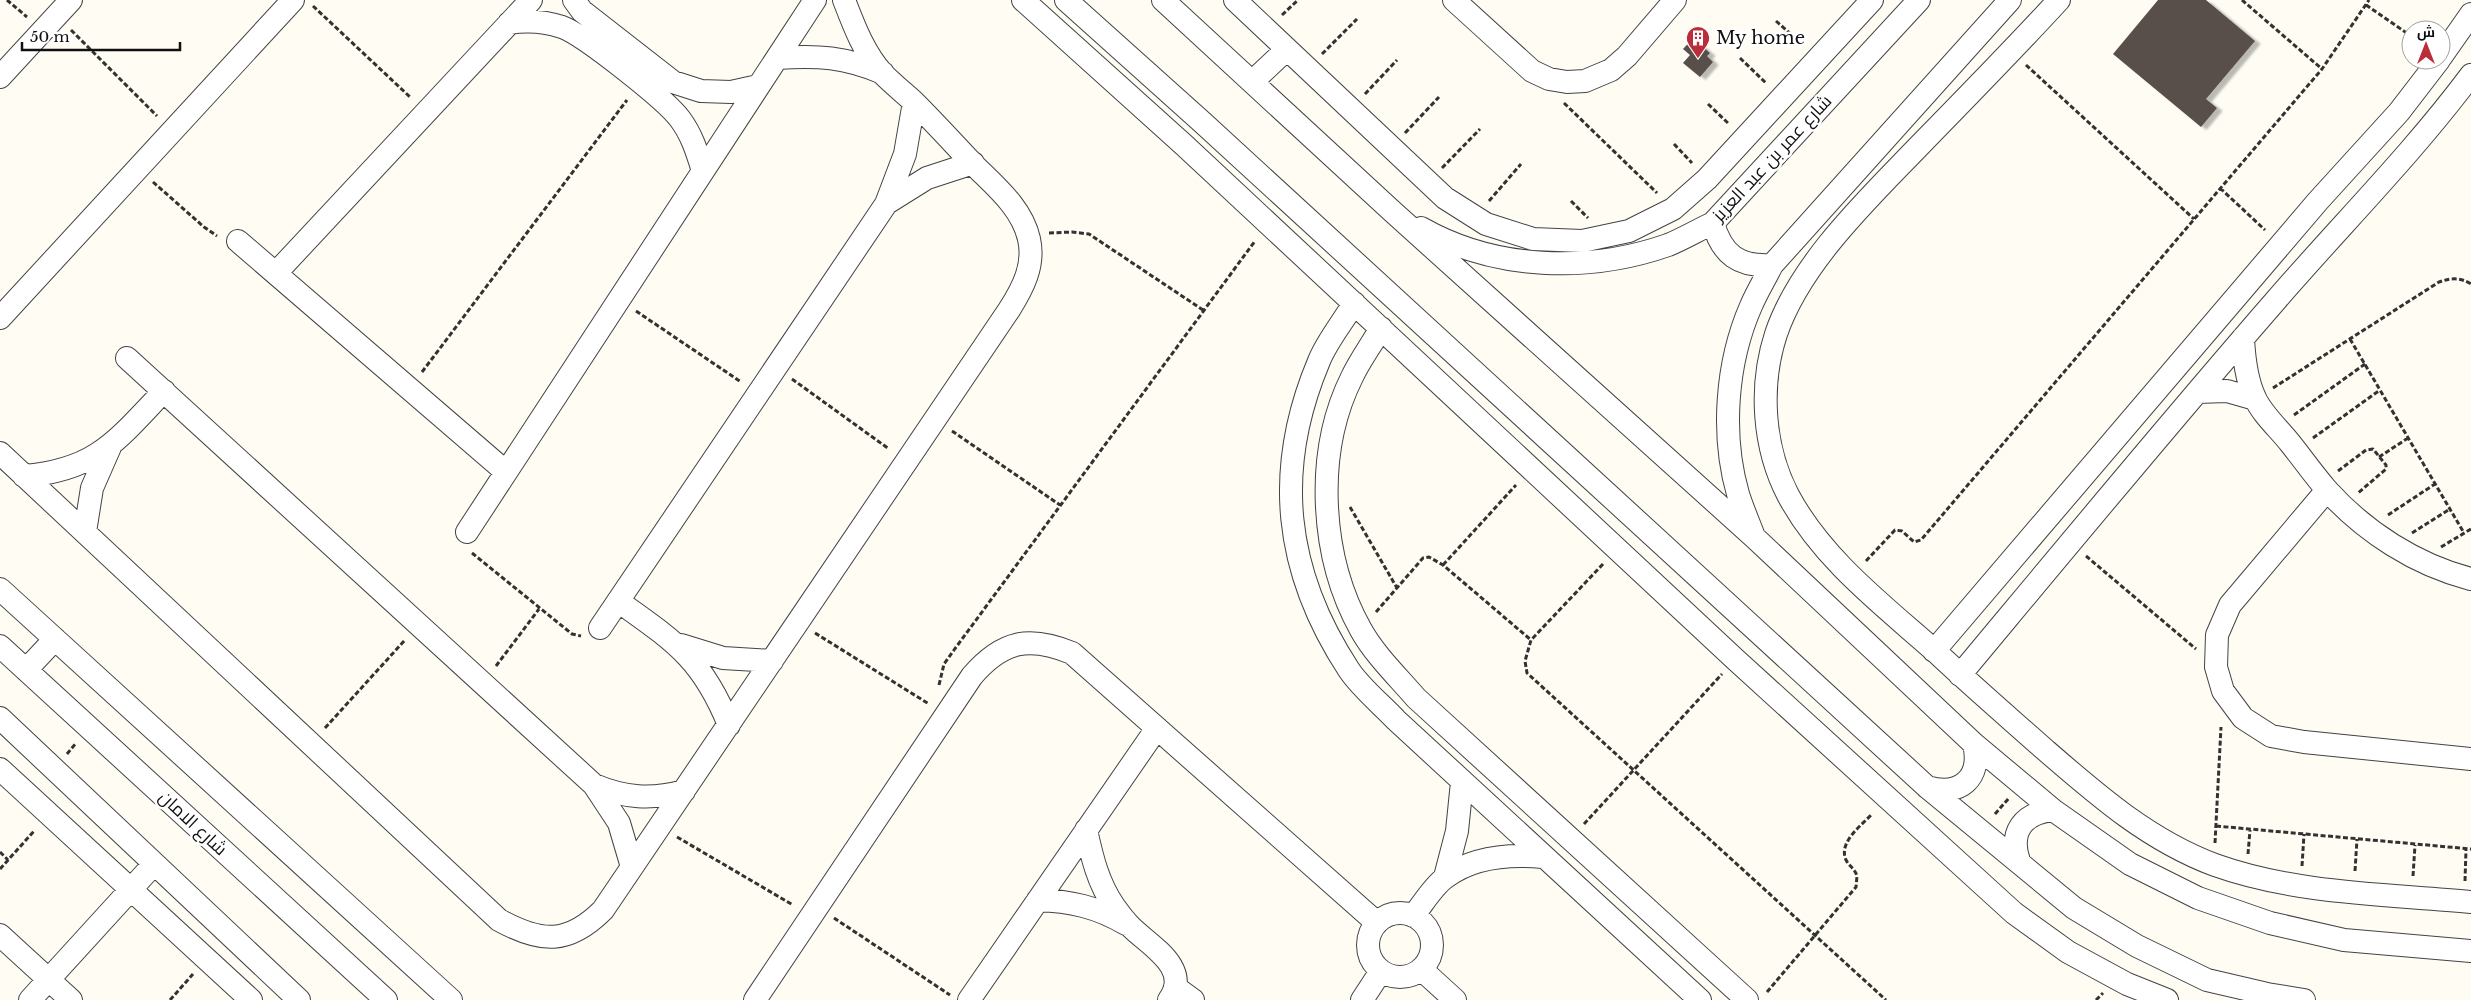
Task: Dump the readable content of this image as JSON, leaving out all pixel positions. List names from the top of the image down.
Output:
{
  "streets": {
    "street": ["شارع عمر بن عبد العزيز", "شارع الامان"]
  },
  "places": {
    "building": ["My home"]
  },
  "scale_bar": "50 m",
  "north": "top"
}
